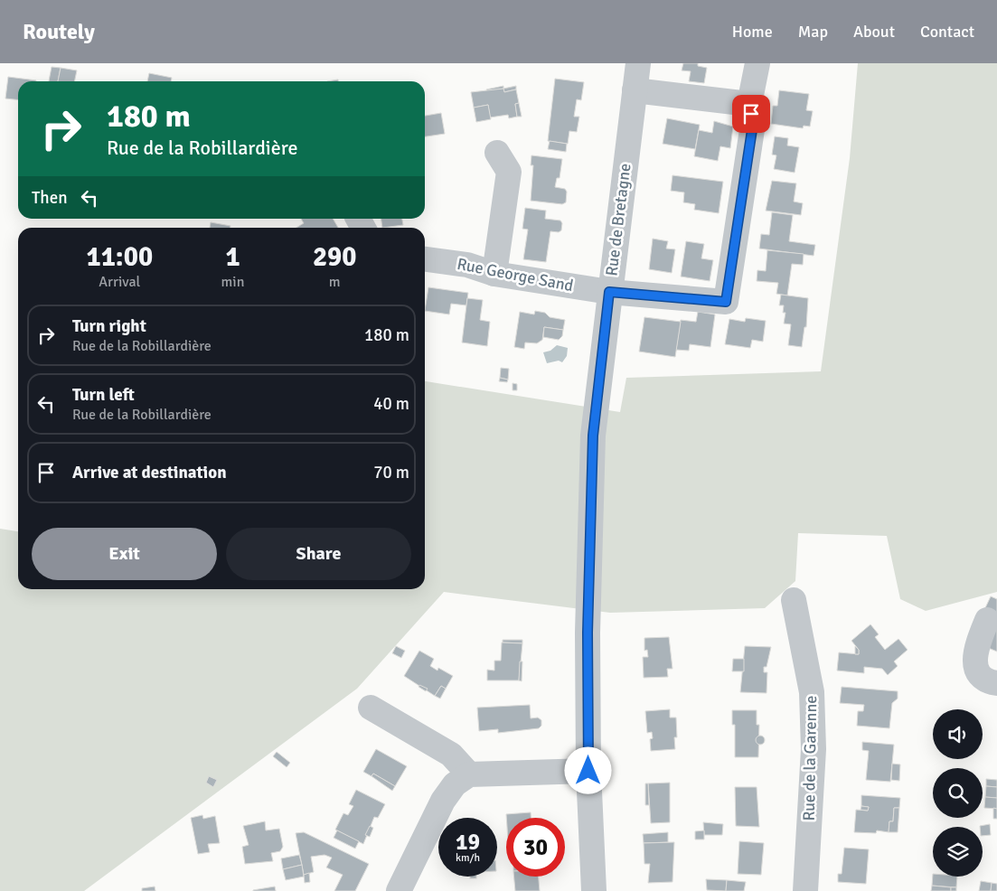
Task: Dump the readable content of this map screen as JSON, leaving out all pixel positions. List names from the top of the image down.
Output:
{
  "streets": {
    "street": ["Rue de Bretagne", "Rue George Sand", "Rue de la Garenne"]
  },
  "crossings": [
    ["Rue de Bretagne", "Rue George Sand"]
  ],
  "page": {
    "header": "Routely",
    "nav": [
      "Home",
      "Map",
      "About",
      "Contact"
    ],
    "turn": ["180 m", "Rue de la Robillardière"],
    "then": "Then",
    "eta": [
      "11:00",
      "Arrival",
      "1",
      "min",
      "290",
      "m"
    ],
    "list": [
      {
        "name": "Turn right",
        "note": "Rue de la Robillardière",
        "value": "180 m"
      },
      {
        "name": "Turn left",
        "note": "Rue de la Robillardière",
        "value": "40 m"
      },
      {
        "name": "Arrive at destination",
        "value": "70 m"
      }
    ],
    "buttons": ["Exit", "Share"],
    "speed": "19 km/h",
    "limit": "30"
  }
}
